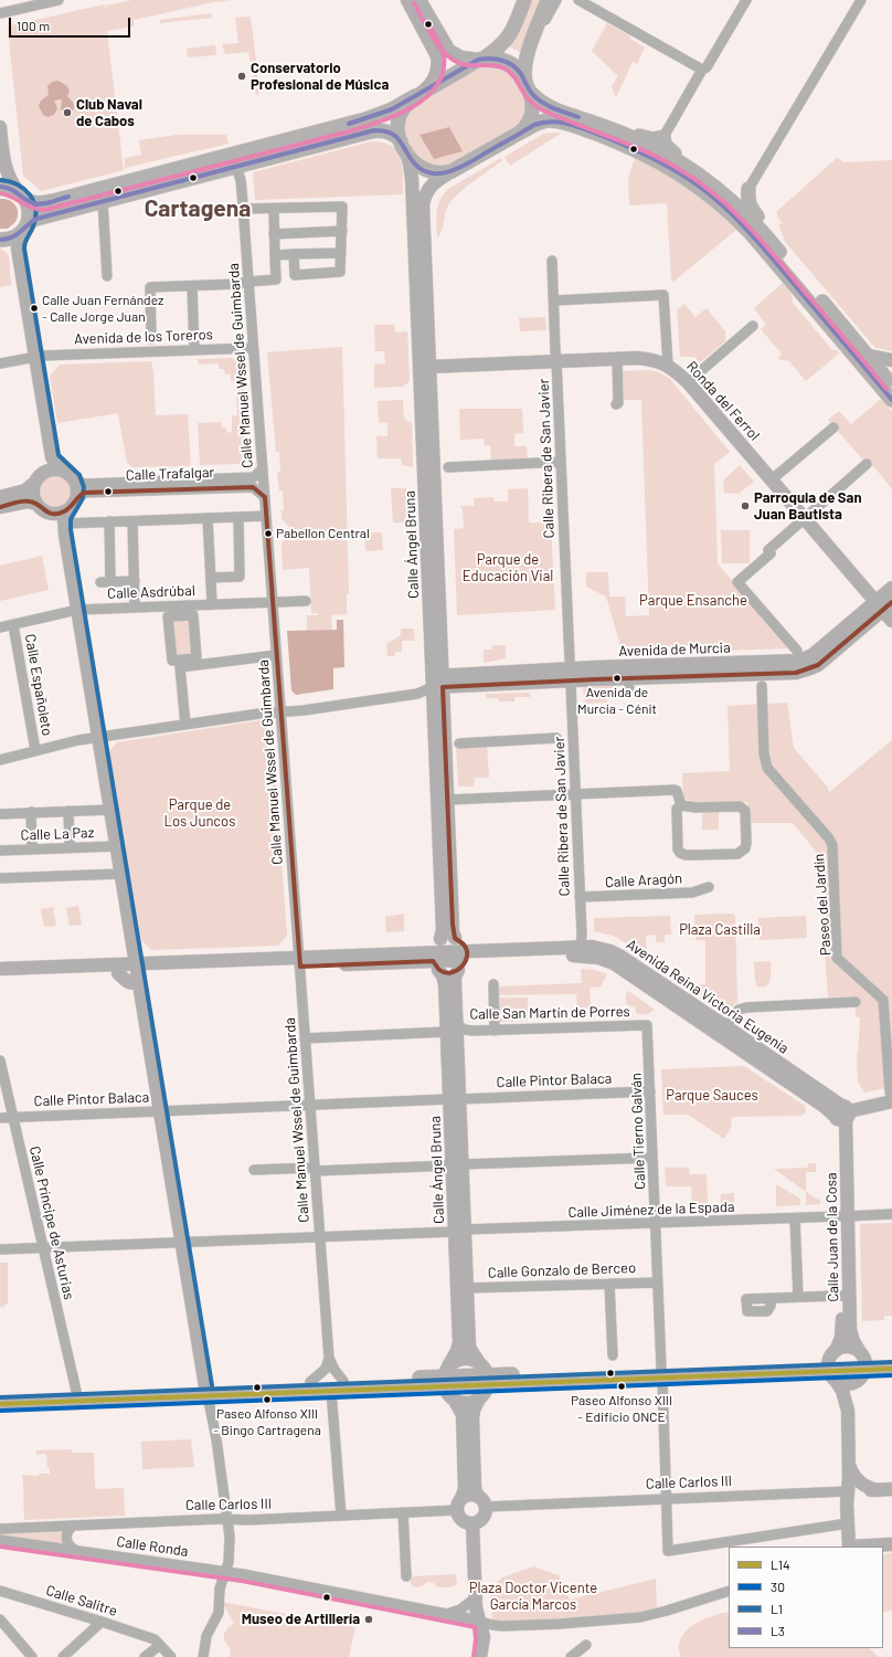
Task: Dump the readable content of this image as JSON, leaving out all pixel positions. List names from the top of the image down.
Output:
{
  "streets": {
    "main road": [
      "Ronda del Ferrol",
      "Calle Ángel Bruna",
      "Avenida de Murcia",
      "Avenida Reina Victoria Eugenia",
      "Calle Juan de la Cosa",
      "Calle Carlos III"
    ],
    "street": [
      "Avenida de los Toreros",
      "Calle Manuel Wssel de Guimbarda",
      "Calle Ribera de San Javier",
      "Calle Trafalgar",
      "Calle Asdrúbal",
      "Calle Españoleto",
      "Calle La Paz",
      "Calle Aragón",
      "Paseo del Jardín",
      "Calle San Martín de Porres",
      "Calle Pintor Balaca",
      "Calle Tierno Galván",
      "Calle Jiménez de la Espada",
      "Calle Príncipe de Asturias",
      "Calle Gonzalo de Berceo",
      "Calle Ronda",
      "Calle Salitre"
    ]
  },
  "crossings": [
    ["Avenida de los Toreros", "Calle Manuel Wssel de Guimbarda"],
    ["Calle Manuel Wssel de Guimbarda", "Calle Trafalgar"],
    ["Calle Manuel Wssel de Guimbarda", "Calle Asdrúbal"],
    ["Calle Manuel Wssel de Guimbarda", "Avenida Reina Victoria Eugenia"],
    ["Calle Manuel Wssel de Guimbarda", "Calle San Martín de Porres"],
    ["Calle Manuel Wssel de Guimbarda", "Calle Pintor Balaca"],
    ["Calle Manuel Wssel de Guimbarda", "Calle Jiménez de la Espada"],
    ["Ronda del Ferrol", "Calle Ribera de San Javier"],
    ["Ronda del Ferrol", "Calle Ángel Bruna"],
    ["Ronda del Ferrol", "Avenida de Murcia"],
    ["Calle Ribera de San Javier", "Avenida de Murcia"],
    ["Calle Ribera de San Javier", "Calle Aragón"],
    ["Calle Ribera de San Javier", "Avenida Reina Victoria Eugenia"],
    ["Calle Ángel Bruna", "Avenida de Murcia"],
    ["Calle Ángel Bruna", "Avenida Reina Victoria Eugenia"],
    ["Calle Ángel Bruna", "Calle San Martín de Porres"],
    ["Calle Ángel Bruna", "Calle Pintor Balaca"],
    ["Calle Ángel Bruna", "Calle Jiménez de la Espada"],
    ["Calle Ángel Bruna", "Calle Gonzalo de Berceo"],
    ["Calle Asdrúbal", "Calle Españoleto"],
    ["Avenida Reina Victoria Eugenia", "Calle Juan de la Cosa"],
    ["Calle San Martín de Porres", "Calle Tierno Galván"],
    ["Calle Pintor Balaca", "Calle Tierno Galván"],
    ["Calle Pintor Balaca", "Calle Príncipe de Asturias"],
    ["Calle Tierno Galván", "Calle Jiménez de la Espada"],
    ["Calle Tierno Galván", "Calle Gonzalo de Berceo"],
    ["Calle Tierno Galván", "Calle Carlos III"],
    ["Calle Jiménez de la Espada", "Calle Príncipe de Asturias"],
    ["Calle Jiménez de la Espada", "Calle Juan de la Cosa"]
  ],
  "districts": ["Cartagena"],
  "parks": [
    "Parque de Educación Vial",
    "Parque Ensanche",
    "Parque de Los Juncos",
    "Plaza Castilla",
    "Parque Sauces",
    "Plaza Doctor Vicente García Marcos"
  ],
  "places": [
    "Conservatorio Profesional de Música",
    "Club Naval de Cabos",
    "Calle Juan Fernández - Calle Jorge Juan",
    "Parroquia de San Juan Bautista",
    "Pabellon Central",
    "Avenida de Murcia - Cénit",
    "Paseo Alfonso XIII - Edificio ONCE",
    "Paseo Alfonso XIII - Bingo Cartragena",
    "Museo de Artillería"
  ],
  "lines": [
    "transit line L3",
    "transit line L1",
    "transit line L14",
    "transit line 30"
  ],
  "legend": [
    "L14",
    "30",
    "L1",
    "L3"
  ],
  "scale_bar": "100 m"
}
